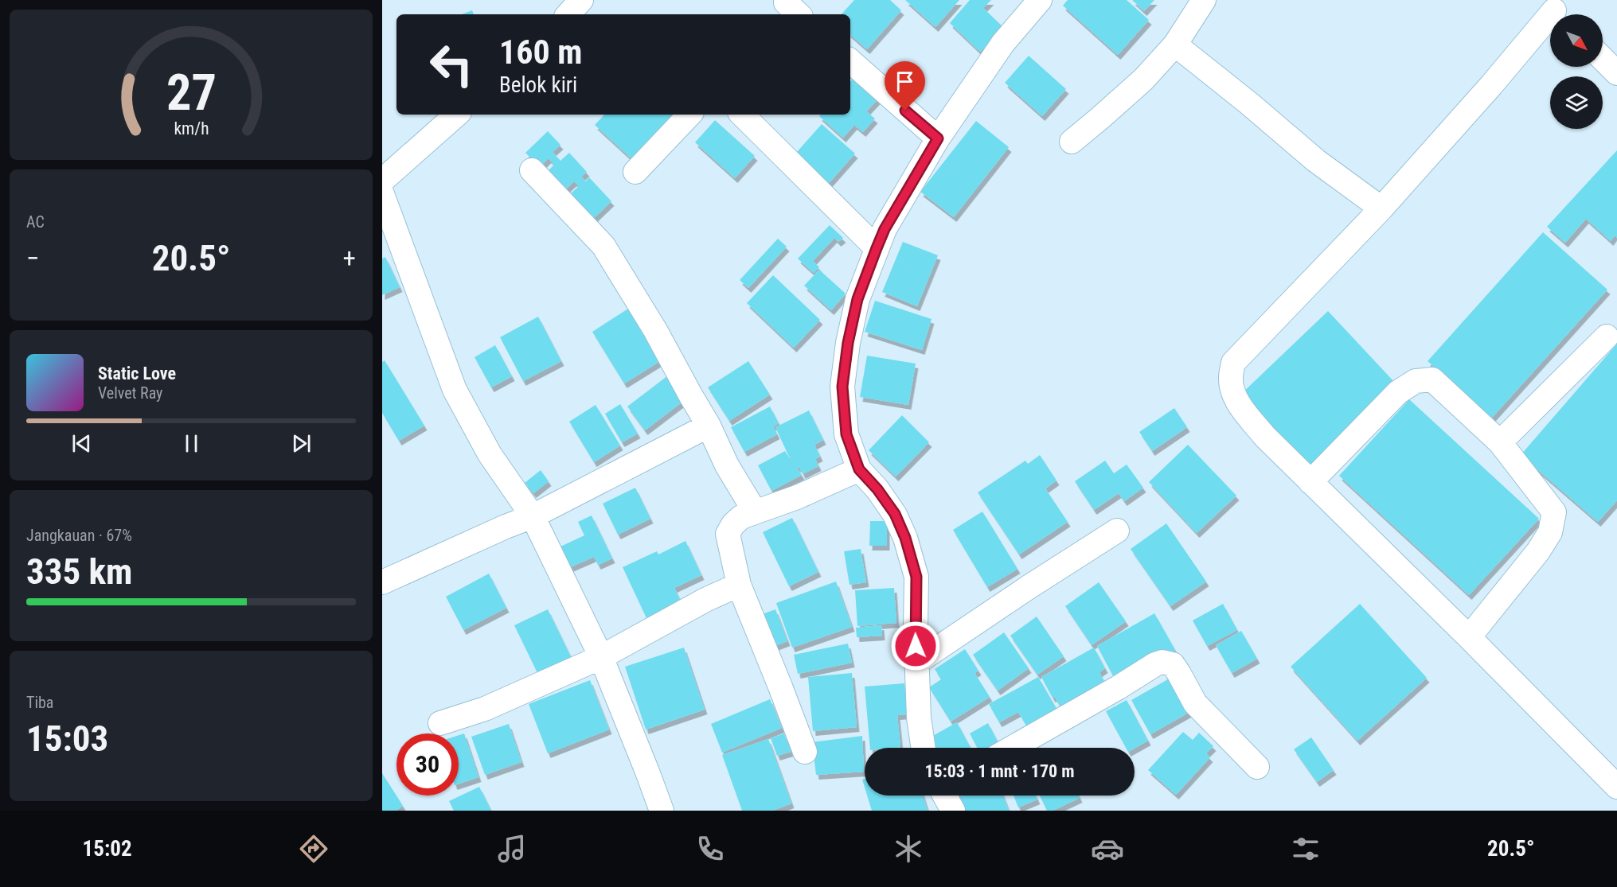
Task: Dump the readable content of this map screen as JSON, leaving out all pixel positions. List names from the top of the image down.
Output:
{
  "north": "bottom right",
  "page": {
    "turn": ["160 m", "Belok kiri"],
    "tile": [
      "AC",
      ["Jangkauan · 67%", "335 km"],
      ["Tiba", "15:03"]
    ],
    "heat": ["−", "20.5°", "+"],
    "song": ["Static Love", "Velvet Ray"],
    "limit": "30",
    "trip": "15:03 · 1 mnt · 170 m",
    "tabs": ["15:02", "20.5°"],
    "gauge": ["27", "km/h"]
  }
}
